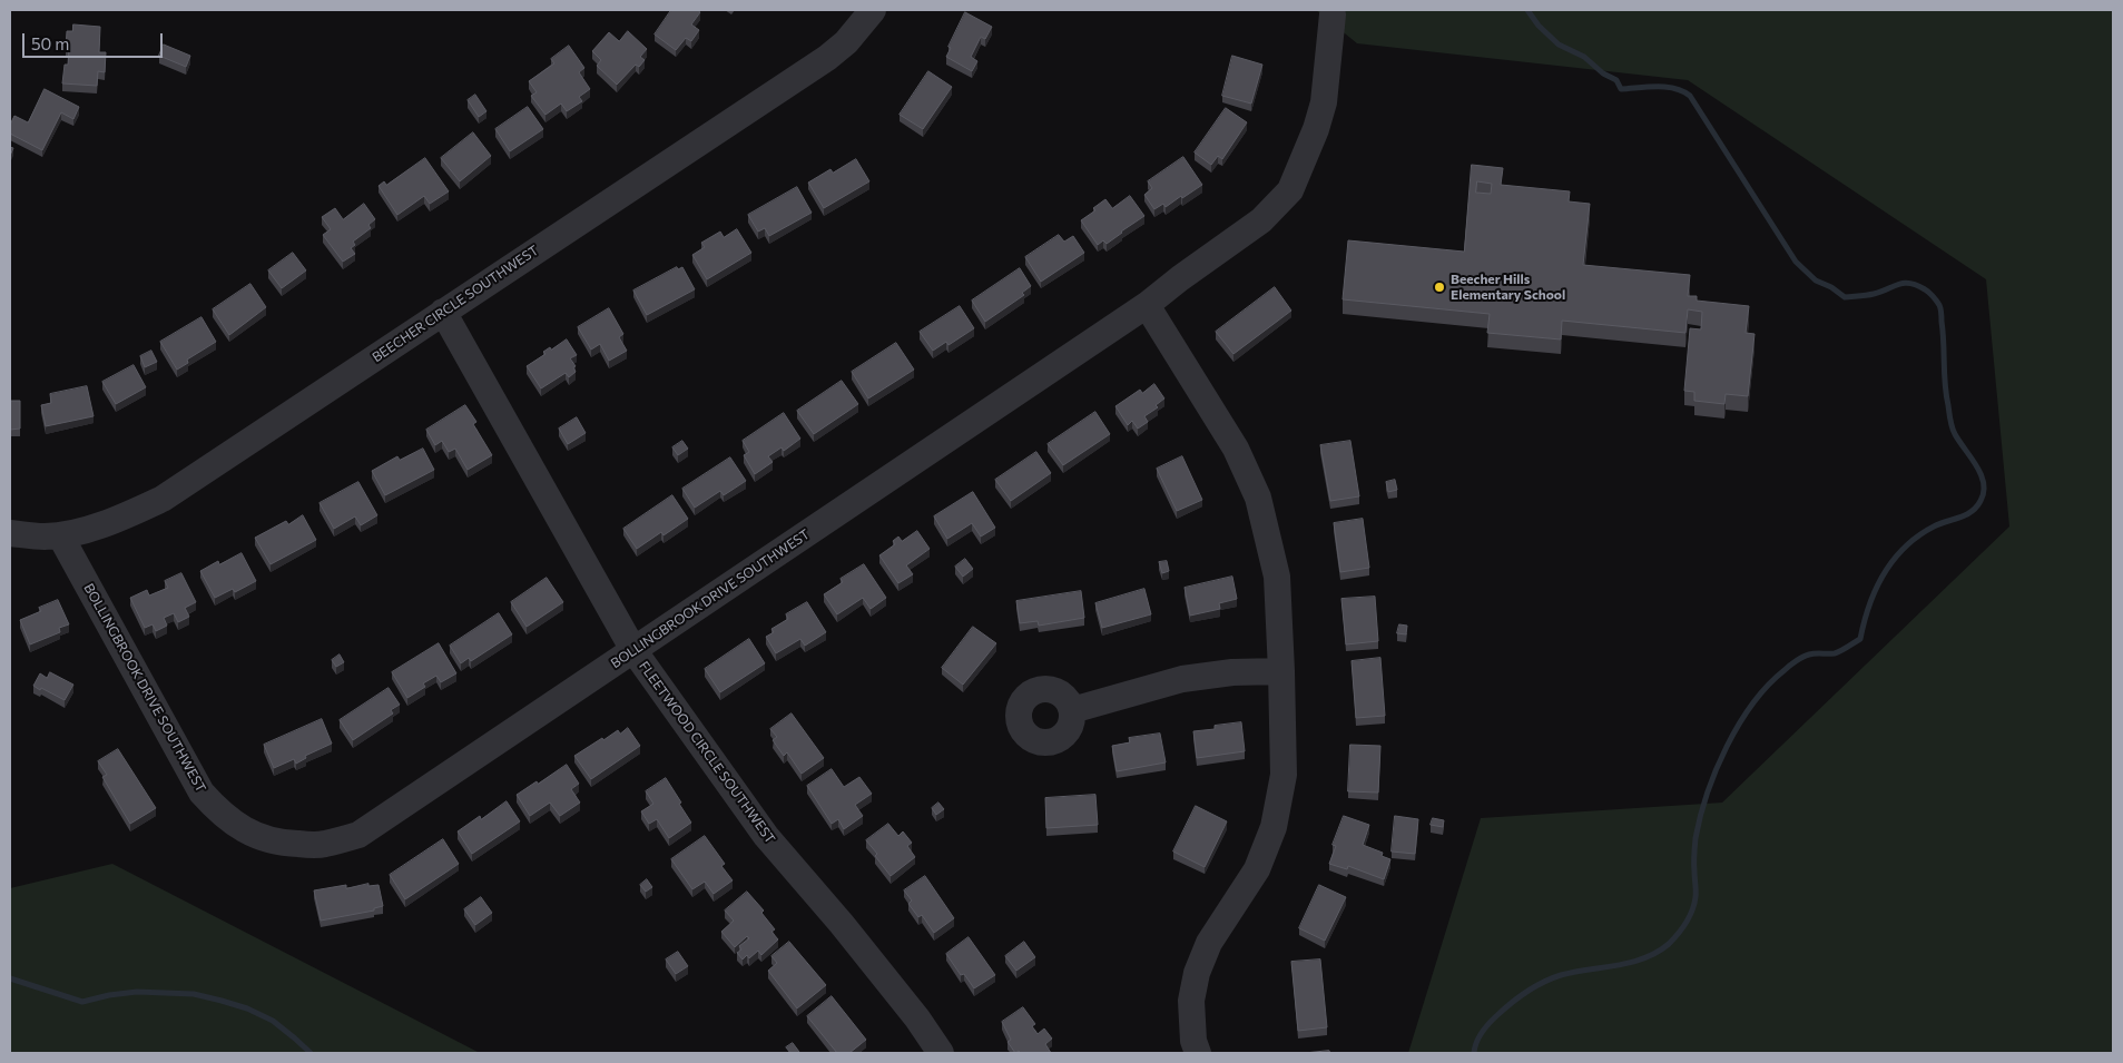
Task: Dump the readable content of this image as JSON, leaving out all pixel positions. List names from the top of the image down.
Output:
{
  "streets": {
    "street": ["BEECHER CIRCLE SOUTHWEST", "BOLLINGBROOK DRIVE SOUTHWEST", "FLEETWOOD CIRCLE SOUTHWEST"]
  },
  "crossings": [
    ["BEECHER CIRCLE SOUTHWEST", "BOLLINGBROOK DRIVE SOUTHWEST"],
    ["BEECHER CIRCLE SOUTHWEST", "FLEETWOOD CIRCLE SOUTHWEST"],
    ["BOLLINGBROOK DRIVE SOUTHWEST", "FLEETWOOD CIRCLE SOUTHWEST"]
  ],
  "places": ["Beecher Hills Elementary School"],
  "scale_bar": "50 m"
}
